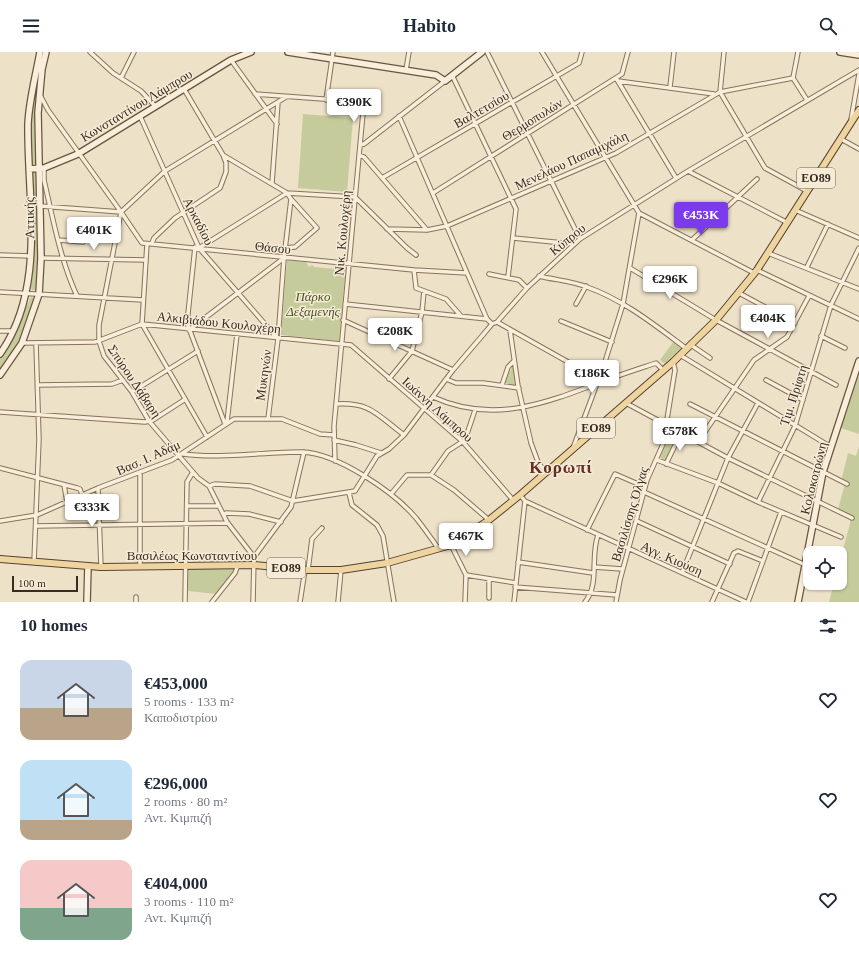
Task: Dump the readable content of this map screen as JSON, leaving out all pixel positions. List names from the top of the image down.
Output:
{
  "streets": {
    "main road": ["ΕΟ89", "Βασιλέως Κωνσταντίνου"],
    "street": [
      "Κωνσταντίνου Λάμπρου",
      "Βαλτετσίου",
      "Θερμοπυλών",
      "Μενελάου Παπαμιχάλη",
      "Αττικής",
      "Αρκαδίου",
      "Νικ. Κουλοχέρη",
      "Κύπρου",
      "Θάσου",
      "Αλκιβιάδου Κουλοχέρη",
      "Μυκηνών",
      "Σπύρου Δάβαρη",
      "Τιμ. Πρίφτη",
      "Ιωάννη Λάμπρου",
      "Βασ. Ι. Αδάμ",
      "Κολοκοτρώνη",
      "Βασιλίσσης Όλγας",
      "Αγγ. Κιούση"
    ]
  },
  "crossings": [
    ["Κωνσταντίνου Λάμπρου", "Αττικής"],
    ["Κωνσταντίνου Λάμπρου", "Αρκαδίου"],
    ["Αττικής", "Αλκιβιάδου Κουλοχέρη"],
    ["Αρκαδίου", "Θάσου"],
    ["Αρκαδίου", "Αλκιβιάδου Κουλοχέρη"],
    ["Αρκαδίου", "Μυκηνών"],
    ["Νικ. Κουλοχέρη", "Θάσου"],
    ["Νικ. Κουλοχέρη", "Αλκιβιάδου Κουλοχέρη"],
    ["Νικ. Κουλοχέρη", "Ιωάννη Λάμπρου"],
    ["Νικ. Κουλοχέρη", "Βασ. Ι. Αδάμ"],
    ["Κύπρου", "Ιωάννη Λάμπρου"],
    ["Θάσου", "Μυκηνών"],
    ["Αλκιβιάδου Κουλοχέρη", "Μυκηνών"],
    ["Αλκιβιάδου Κουλοχέρη", "Σπύρου Δάβαρη"],
    ["Αλκιβιάδου Κουλοχέρη", "Ιωάννη Λάμπρου"],
    ["Μυκηνών", "Βασ. Ι. Αδάμ"],
    ["Σπύρου Δάβαρη", "Βασ. Ι. Αδάμ"],
    ["Ιωάννη Λάμπρου", "Βασιλέως Κωνσταντίνου"],
    ["Βασιλίσσης Όλγας", "Βασιλέως Κωνσταντίνου"],
    ["Βασιλίσσης Όλγας", "Αγγ. Κιούση"]
  ],
  "districts": ["Κορωπί"],
  "parks": ["Πάρκο Δεξαμενής"],
  "scale_bar": "100 m",
  "page": {
    "header": "Habito",
    "price": [
      "€390K",
      "€453K",
      "€401K",
      "€296K",
      "€404K",
      "€208K",
      "€186K",
      "€578K",
      "€333K",
      "€467K"
    ],
    "scale": "100 m",
    "heading": "10 homes",
    "list": [
      {
        "name": "€453,000",
        "note": "5 rooms · 133 m² · Καποδιστρίου"
      },
      {
        "name": "€296,000",
        "note": "2 rooms · 80 m² · Αντ. Κιμπιζή"
      },
      {
        "name": "€404,000",
        "note": "3 rooms · 110 m² · Αντ. Κιμπιζή"
      }
    ]
  }
}
